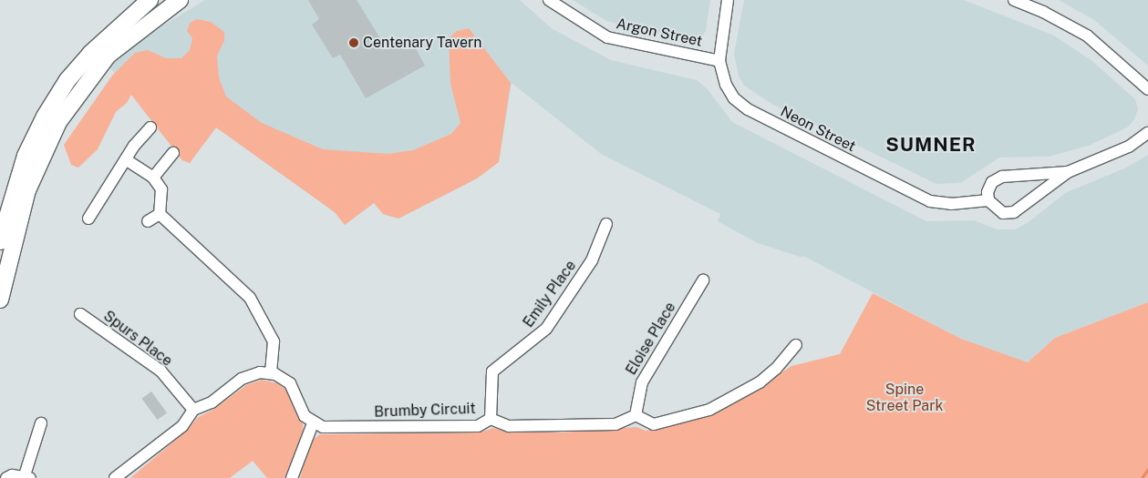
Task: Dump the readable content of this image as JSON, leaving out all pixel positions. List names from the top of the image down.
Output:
{
  "streets": {
    "street": [
      "Argon Street",
      "Neon Street",
      "Emily Place",
      "Spurs Place",
      "Eloise Place",
      "Brumby Circuit"
    ]
  },
  "crossings": [
    ["Argon Street", "Neon Street"],
    ["Emily Place", "Brumby Circuit"],
    ["Eloise Place", "Brumby Circuit"]
  ],
  "districts": ["SUMNER"],
  "parks": ["Spine Street Park"],
  "places": ["Centenary Tavern"]
}
